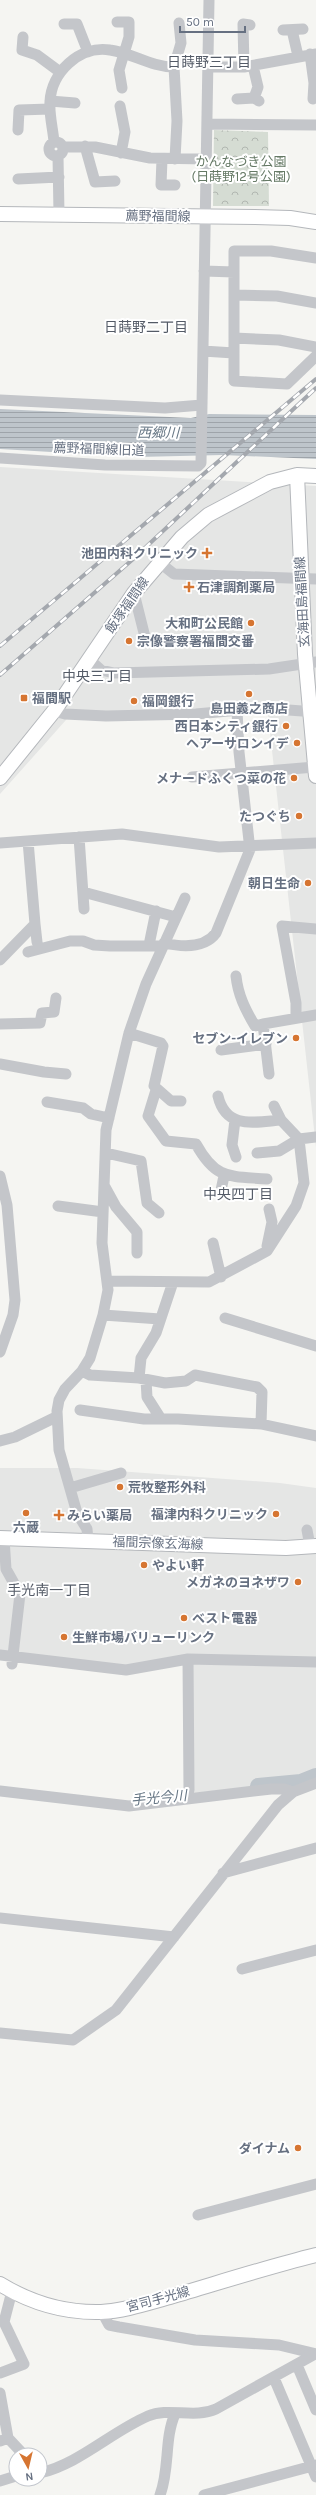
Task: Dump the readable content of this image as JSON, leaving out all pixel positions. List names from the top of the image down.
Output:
{
  "streets": {
    "main road": [
      "薦野福間線",
      "玄海田島福間線",
      "飯塚福間線",
      "福間宗像玄海線",
      "宮司手光線"
    ],
    "street": ["薦野福間線旧道"]
  },
  "crossings": [
    ["玄海田島福間線", "飯塚福間線"]
  ],
  "districts": [
    "日蒔野三丁目",
    "日蒔野二丁目",
    "中央三丁目",
    "中央四丁目",
    "手光南一丁目"
  ],
  "water": ["西郷川", "手光今川"],
  "parks": ["かんなづき公園 (日蒔野12号公園)"],
  "places": {
    "health": ["池田内科クリニック", "石津調剤薬局", "みらい薬局"],
    "other": [
      "大和町公民館",
      "宗像警察署福間交番",
      "島田義之商店",
      "福岡銀行",
      "西日本シティ銀行",
      "ヘアーサロンイデ",
      "メナードふくつ菜の花",
      "たつぐち",
      "朝日生命",
      "セブン-イレブン",
      "荒牧整形外科",
      "六蔵",
      "福津内科クリニック",
      "やよい軒",
      "メガネのヨネザワ",
      "ベスト電器",
      "生鮮市場バリューリンク",
      "ダイナム"
    ],
    "transit": ["福間駅"]
  },
  "scale_bar": "50 m",
  "north": "bottom"
}
